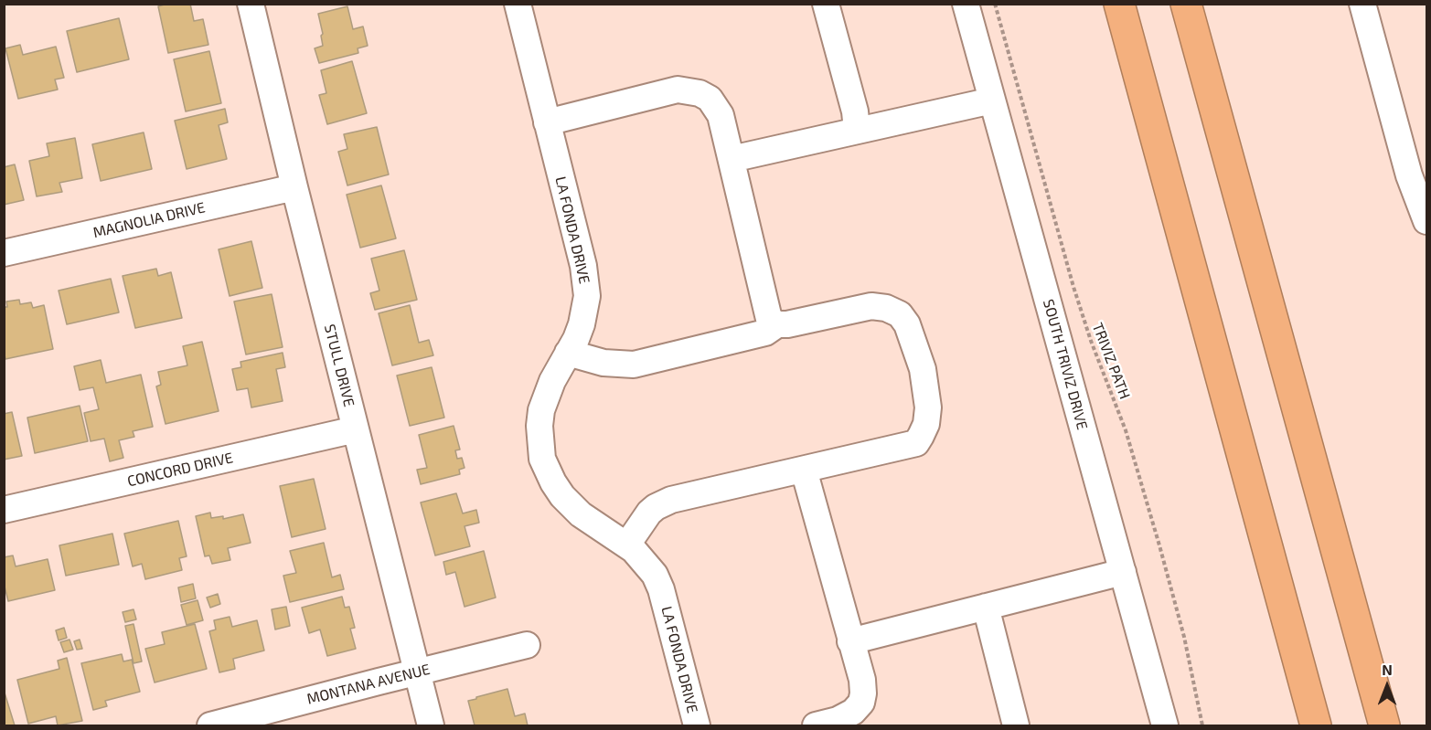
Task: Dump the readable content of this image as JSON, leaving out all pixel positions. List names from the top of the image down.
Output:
{
  "streets": {
    "street": [
      "MAGNOLIA DRIVE",
      "LA FONDA DRIVE",
      "SOUTH TRIVIZ DRIVE",
      "STULL DRIVE",
      "CONCORD DRIVE",
      "MONTANA AVENUE"
    ],
    "path": ["TRIVIZ PATH"]
  },
  "crossings": [
    ["MAGNOLIA DRIVE", "STULL DRIVE"],
    ["STULL DRIVE", "CONCORD DRIVE"],
    ["STULL DRIVE", "MONTANA AVENUE"]
  ],
  "north": "top"
}
